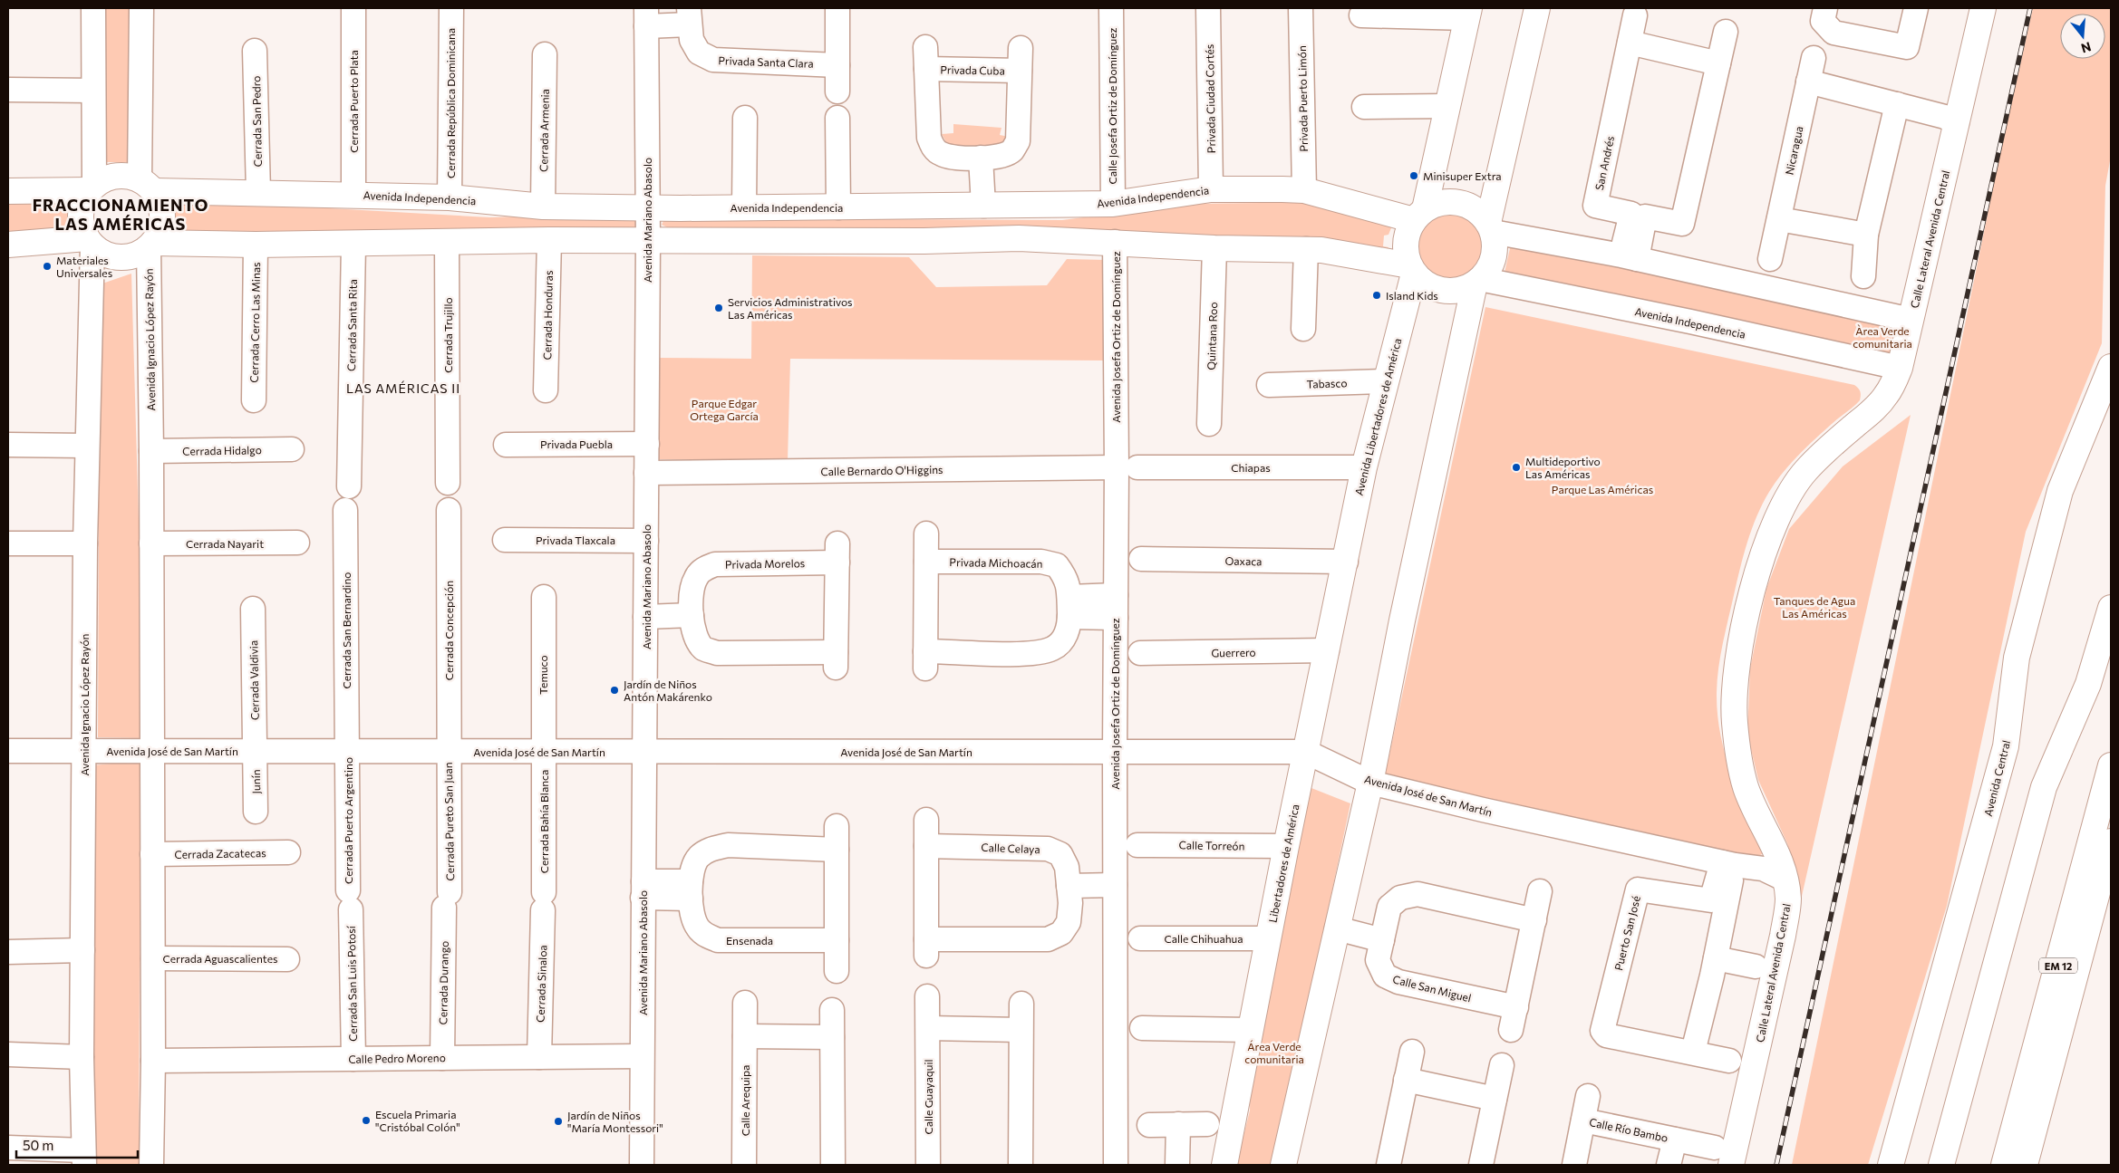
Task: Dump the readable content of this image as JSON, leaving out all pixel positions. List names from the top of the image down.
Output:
{
  "streets": {
    "main road": [
      "Avenida Independencia",
      "Calle Lateral Avenida Central",
      "Avenida Libertadores de América",
      "Avenida Central",
      "Libertadores de América",
      "EM 12"
    ],
    "street": [
      "Privada Santa Clara",
      "Privada Cuba",
      "Privada Ciudad Cortés",
      "Privada Puerto Limón",
      "Cerrada Puerto Plata",
      "Cerrada República Dominicana",
      "Calle Josefa Ortiz de Domínguez",
      "Cerrada San Pedro",
      "Cerrada Armenia",
      "Nicaragua",
      "San Andrés",
      "Avenida Mariano Abasolo",
      "Cerrada Honduras",
      "Cerrada Cerro Las Minas",
      "Cerrada Santa Rita",
      "Cerrada Trujillo",
      "Quintana Roo",
      "Avenida Josefa Ortiz de Domínguez",
      "Avenida Ignacio López Rayón",
      "Tabasco",
      "Privada Puebla",
      "Cerrada Hidalgo",
      "Chiapas",
      "Calle Bernardo O'Higgins",
      "Privada Tlaxcala",
      "Cerrada Nayarit",
      "Oaxaca",
      "Privada Michoacán",
      "Privada Morelos",
      "Cerrada San Bernardino",
      "Cerrada Concepción",
      "Guerrero",
      "Temuco",
      "Cerrada Valdivia",
      "Avenida José de San Martín",
      "Junín",
      "Cerrada Puerto Argentino",
      "Cerrada Pureto San Juan",
      "Cerrada Bahía Blanca",
      "Calle Torreón",
      "Calle Celaya",
      "Cerrada Zacatecas",
      "Puerto San José",
      "Calle Chihuahua",
      "Ensenada",
      "Cerrada Aguascalientes",
      "Cerrada Durango",
      "Cerrada San Luis Potosí",
      "Cerrada Sinaloa",
      "Calle San Miguel",
      "Calle Pedro Moreno",
      "Calle Guayaquil",
      "Calle Arequipa",
      "Calle Río Bambo"
    ]
  },
  "crossings": [
    ["Privada Santa Clara", "Avenida Mariano Abasolo"],
    ["Privada Ciudad Cortés", "Avenida Independencia"],
    ["Privada Puerto Limón", "Avenida Independencia"],
    ["Cerrada Puerto Plata", "Avenida Independencia"],
    ["Cerrada República Dominicana", "Avenida Independencia"],
    ["Calle Josefa Ortiz de Domínguez", "Avenida Independencia"],
    ["Cerrada San Pedro", "Avenida Independencia"],
    ["Cerrada Armenia", "Avenida Independencia"],
    ["Avenida Independencia", "Avenida Mariano Abasolo"],
    ["Avenida Independencia", "Calle Lateral Avenida Central"],
    ["Avenida Independencia", "Avenida Ignacio López Rayón"],
    ["Avenida Independencia", "Avenida Libertadores de América"],
    ["Avenida Mariano Abasolo", "Privada Puebla"],
    ["Avenida Mariano Abasolo", "Calle Bernardo O'Higgins"],
    ["Avenida Mariano Abasolo", "Privada Tlaxcala"],
    ["Avenida Mariano Abasolo", "Avenida José de San Martín"],
    ["Avenida Mariano Abasolo", "Calle Pedro Moreno"],
    ["Calle Lateral Avenida Central", "Avenida José de San Martín"],
    ["Calle Lateral Avenida Central", "Calle Río Bambo"],
    ["Cerrada Santa Rita", "Cerrada San Bernardino"],
    ["Avenida Josefa Ortiz de Domínguez", "Chiapas"],
    ["Avenida Josefa Ortiz de Domínguez", "Calle Bernardo O'Higgins"],
    ["Avenida Josefa Ortiz de Domínguez", "Avenida José de San Martín"],
    ["Avenida Ignacio López Rayón", "Cerrada Hidalgo"],
    ["Avenida Ignacio López Rayón", "Cerrada Nayarit"],
    ["Avenida Ignacio López Rayón", "Avenida José de San Martín"],
    ["Avenida Ignacio López Rayón", "Cerrada Zacatecas"],
    ["Avenida Ignacio López Rayón", "Cerrada Aguascalientes"],
    ["Avenida Ignacio López Rayón", "Calle Pedro Moreno"],
    ["Tabasco", "Avenida Libertadores de América"],
    ["Avenida Libertadores de América", "Chiapas"],
    ["Avenida Libertadores de América", "Oaxaca"],
    ["Avenida Libertadores de América", "Libertadores de América"],
    ["Chiapas", "Calle Bernardo O'Higgins"],
    ["Oaxaca", "Libertadores de América"],
    ["Cerrada San Bernardino", "Avenida José de San Martín"],
    ["Cerrada San Bernardino", "Cerrada Puerto Argentino"],
    ["Cerrada Concepción", "Avenida José de San Martín"],
    ["Cerrada Concepción", "Cerrada Pureto San Juan"],
    ["Guerrero", "Libertadores de América"],
    ["Temuco", "Avenida José de San Martín"],
    ["Temuco", "Cerrada Bahía Blanca"],
    ["Cerrada Valdivia", "Avenida José de San Martín"],
    ["Cerrada Valdivia", "Junín"],
    ["Avenida José de San Martín", "Junín"],
    ["Avenida José de San Martín", "Cerrada Puerto Argentino"],
    ["Avenida José de San Martín", "Cerrada Pureto San Juan"],
    ["Avenida José de San Martín", "Cerrada Bahía Blanca"],
    ["Avenida José de San Martín", "Libertadores de América"],
    ["Avenida José de San Martín", "Puerto San José"],
    ["Cerrada Puerto Argentino", "Cerrada San Luis Potosí"],
    ["Cerrada Pureto San Juan", "Cerrada Durango"],
    ["Cerrada Bahía Blanca", "Cerrada Sinaloa"],
    ["Calle Torreón", "Libertadores de América"],
    ["Libertadores de América", "Calle Chihuahua"],
    ["Cerrada Durango", "Calle Pedro Moreno"],
    ["Cerrada San Luis Potosí", "Calle Pedro Moreno"],
    ["Cerrada Sinaloa", "Calle Pedro Moreno"]
  ],
  "districts": ["FRACCIONAMIENTO LAS AMÉRICAS", "LAS AMÉRICAS II"],
  "parks": [
    "Àrea Verde comunitaria",
    "Parque Edgar Ortega García",
    "Parque Las Américas",
    "Tanques de Agua Las Américas",
    "Área Verde comunitaria"
  ],
  "places": [
    "Minisuper Extra",
    "Materiales Universales",
    "Island Kids",
    "Servicios Administrativos Las Américas",
    "Multideportivo Las Américas",
    "Jardín de Niños Antón Makárenko",
    "Escuela Primaria \"Cristóbal Colón\"",
    "Jardín de Niños \"María Montessori\""
  ],
  "scale_bar": "50 m",
  "north": "bottom"
}
